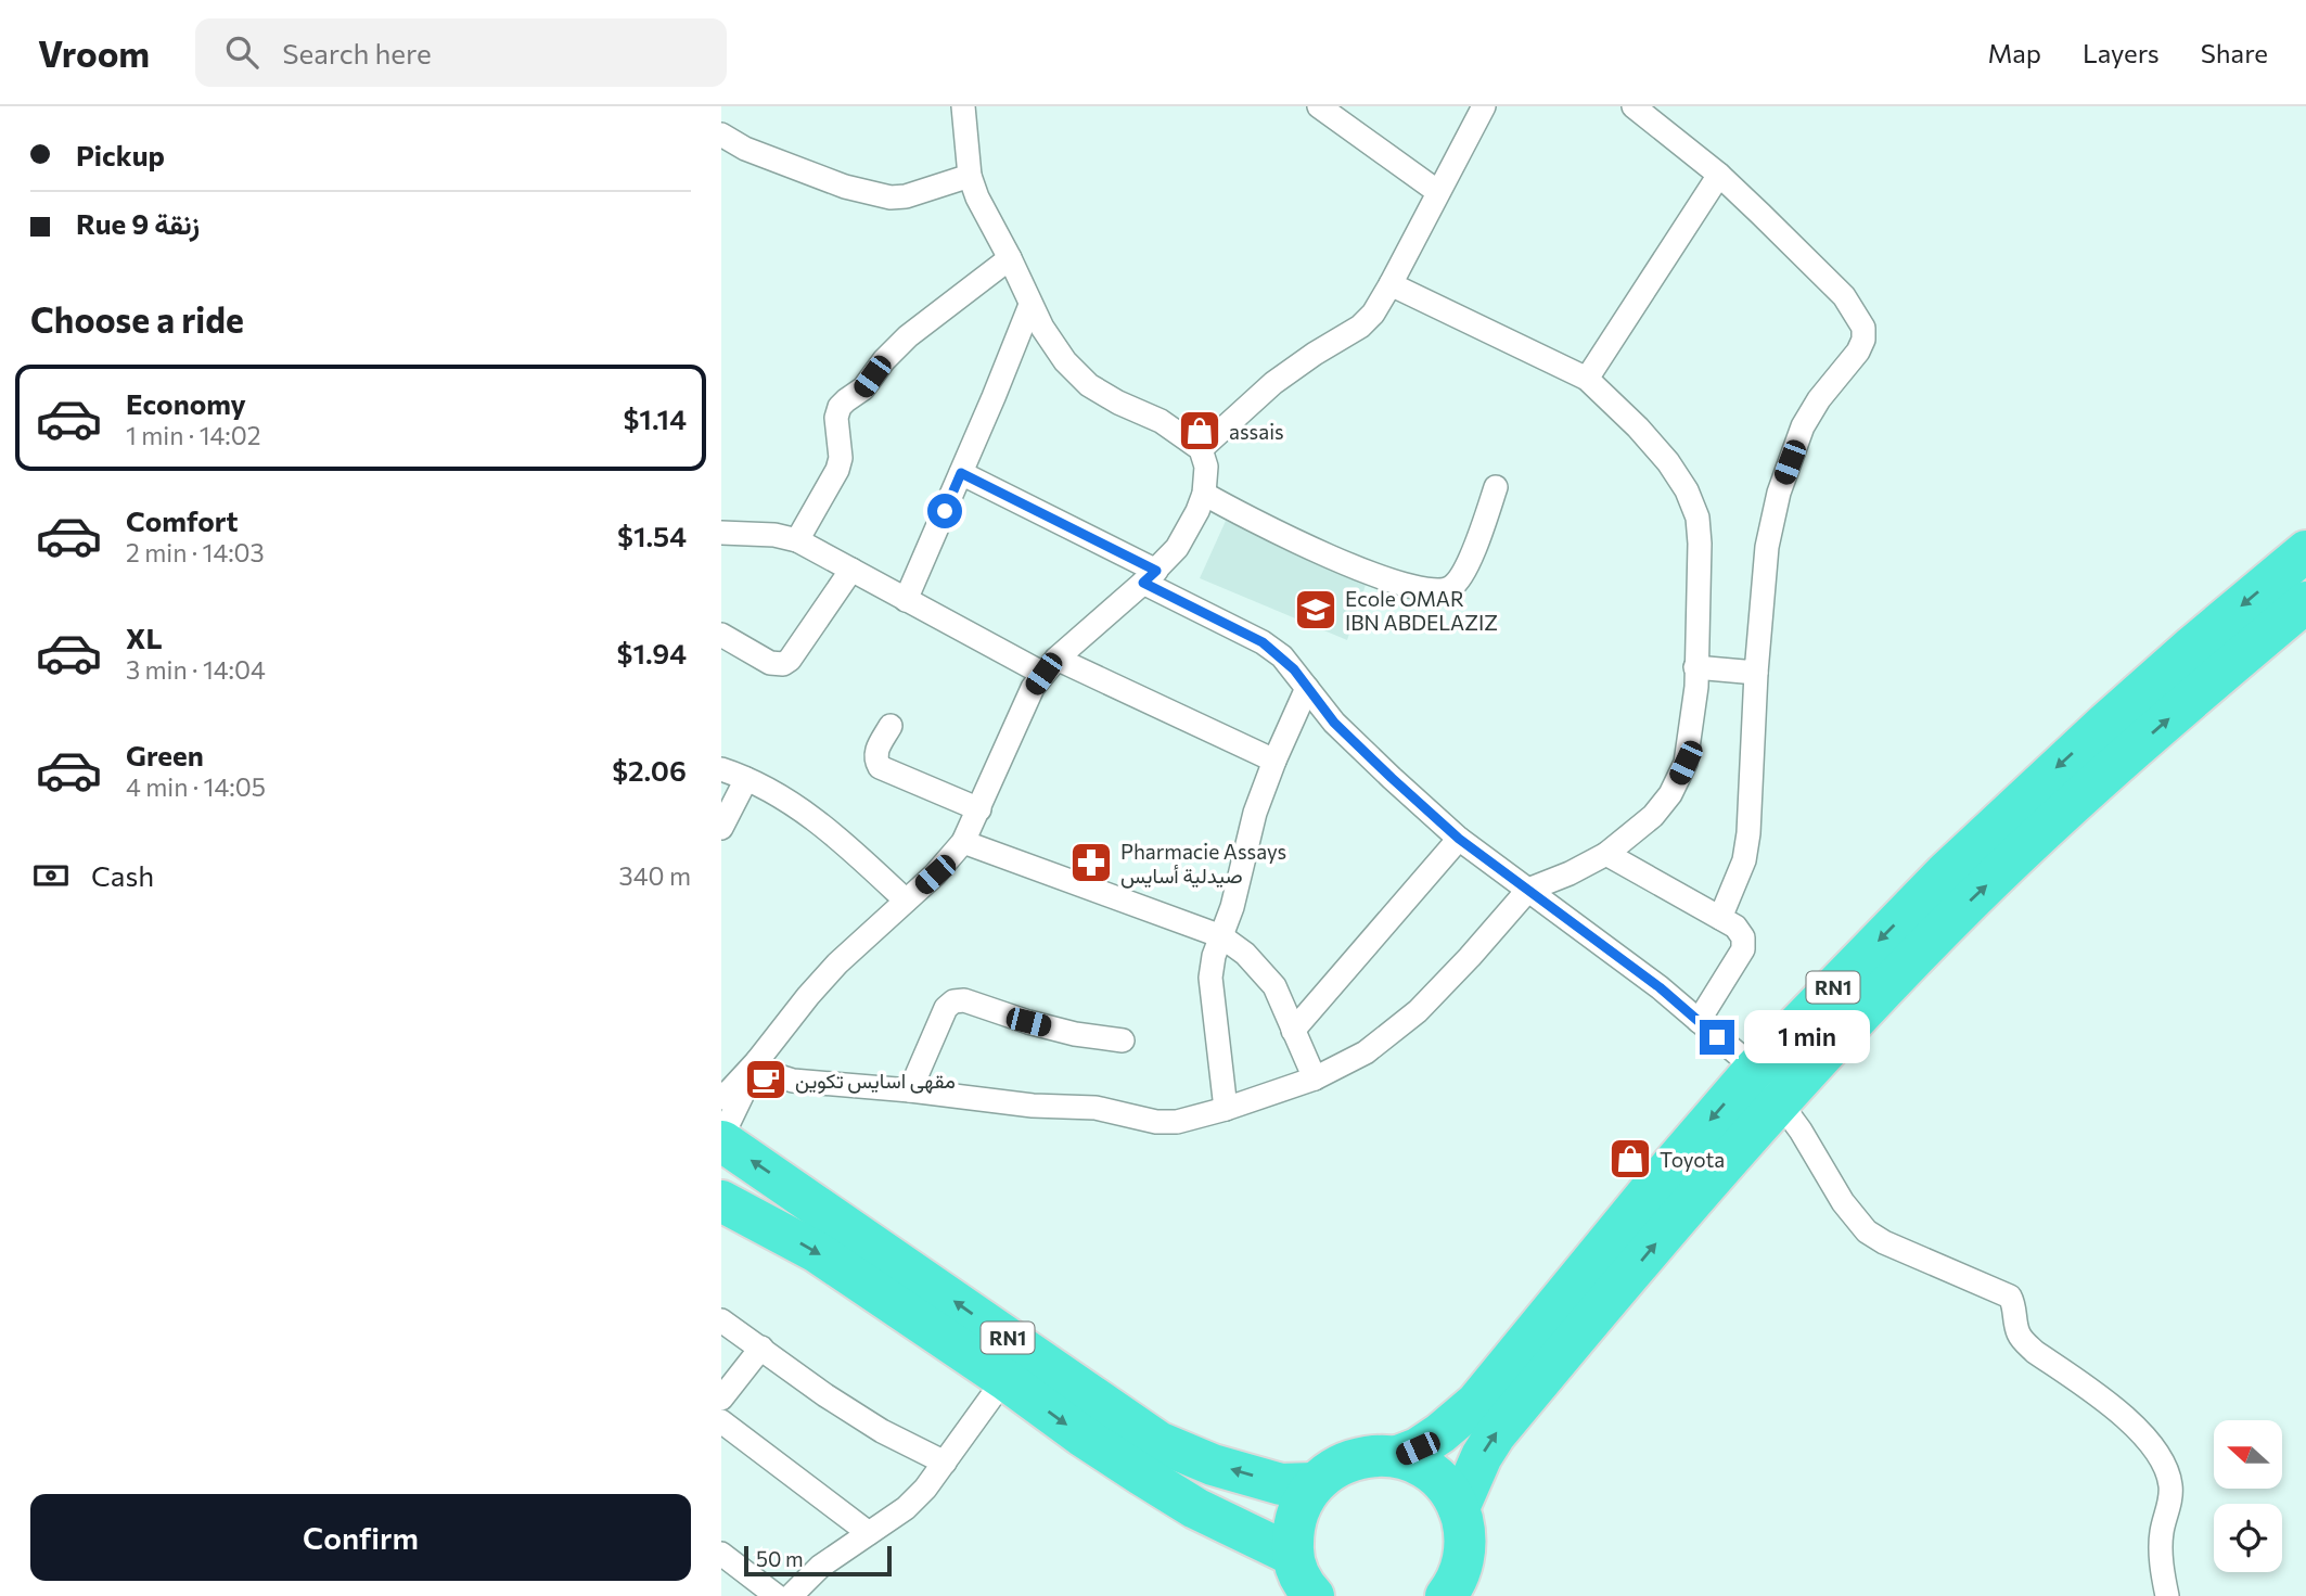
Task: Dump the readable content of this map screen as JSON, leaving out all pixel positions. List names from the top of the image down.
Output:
{
  "streets": {
    "highway": ["RN1"]
  },
  "places": {
    "shop": ["assais", "Toyota"],
    "school or university": ["Ecole OMAR IBN ABDELAZIZ"],
    "pharmacy": ["Pharmacie Assays صيدلية أسايس"],
    "cafe": ["مقهى اسايس تكوين"]
  },
  "scale_bar": "50 m",
  "north": "left",
  "page": {
    "header": "Vroom",
    "search": "Search here",
    "nav": ["Map", "Layers", "Share"],
    "banner": ["Pickup", "Rue 9 زنقة"],
    "heading": "Choose a ride",
    "list": [
      {
        "name": "Economy",
        "note": "1 min · 14:02",
        "value": "$1.14"
      },
      {
        "name": "Comfort",
        "note": "2 min · 14:03",
        "value": "$1.54"
      },
      {
        "name": "XL",
        "note": "3 min · 14:04",
        "value": "$1.94"
      },
      {
        "name": "Green",
        "note": "4 min · 14:05",
        "value": "$2.06"
      }
    ],
    "pay": ["Cash", "340 m"],
    "bubble": "1 min",
    "buttons": "Confirm",
    "scale": "50 m"
  }
}
